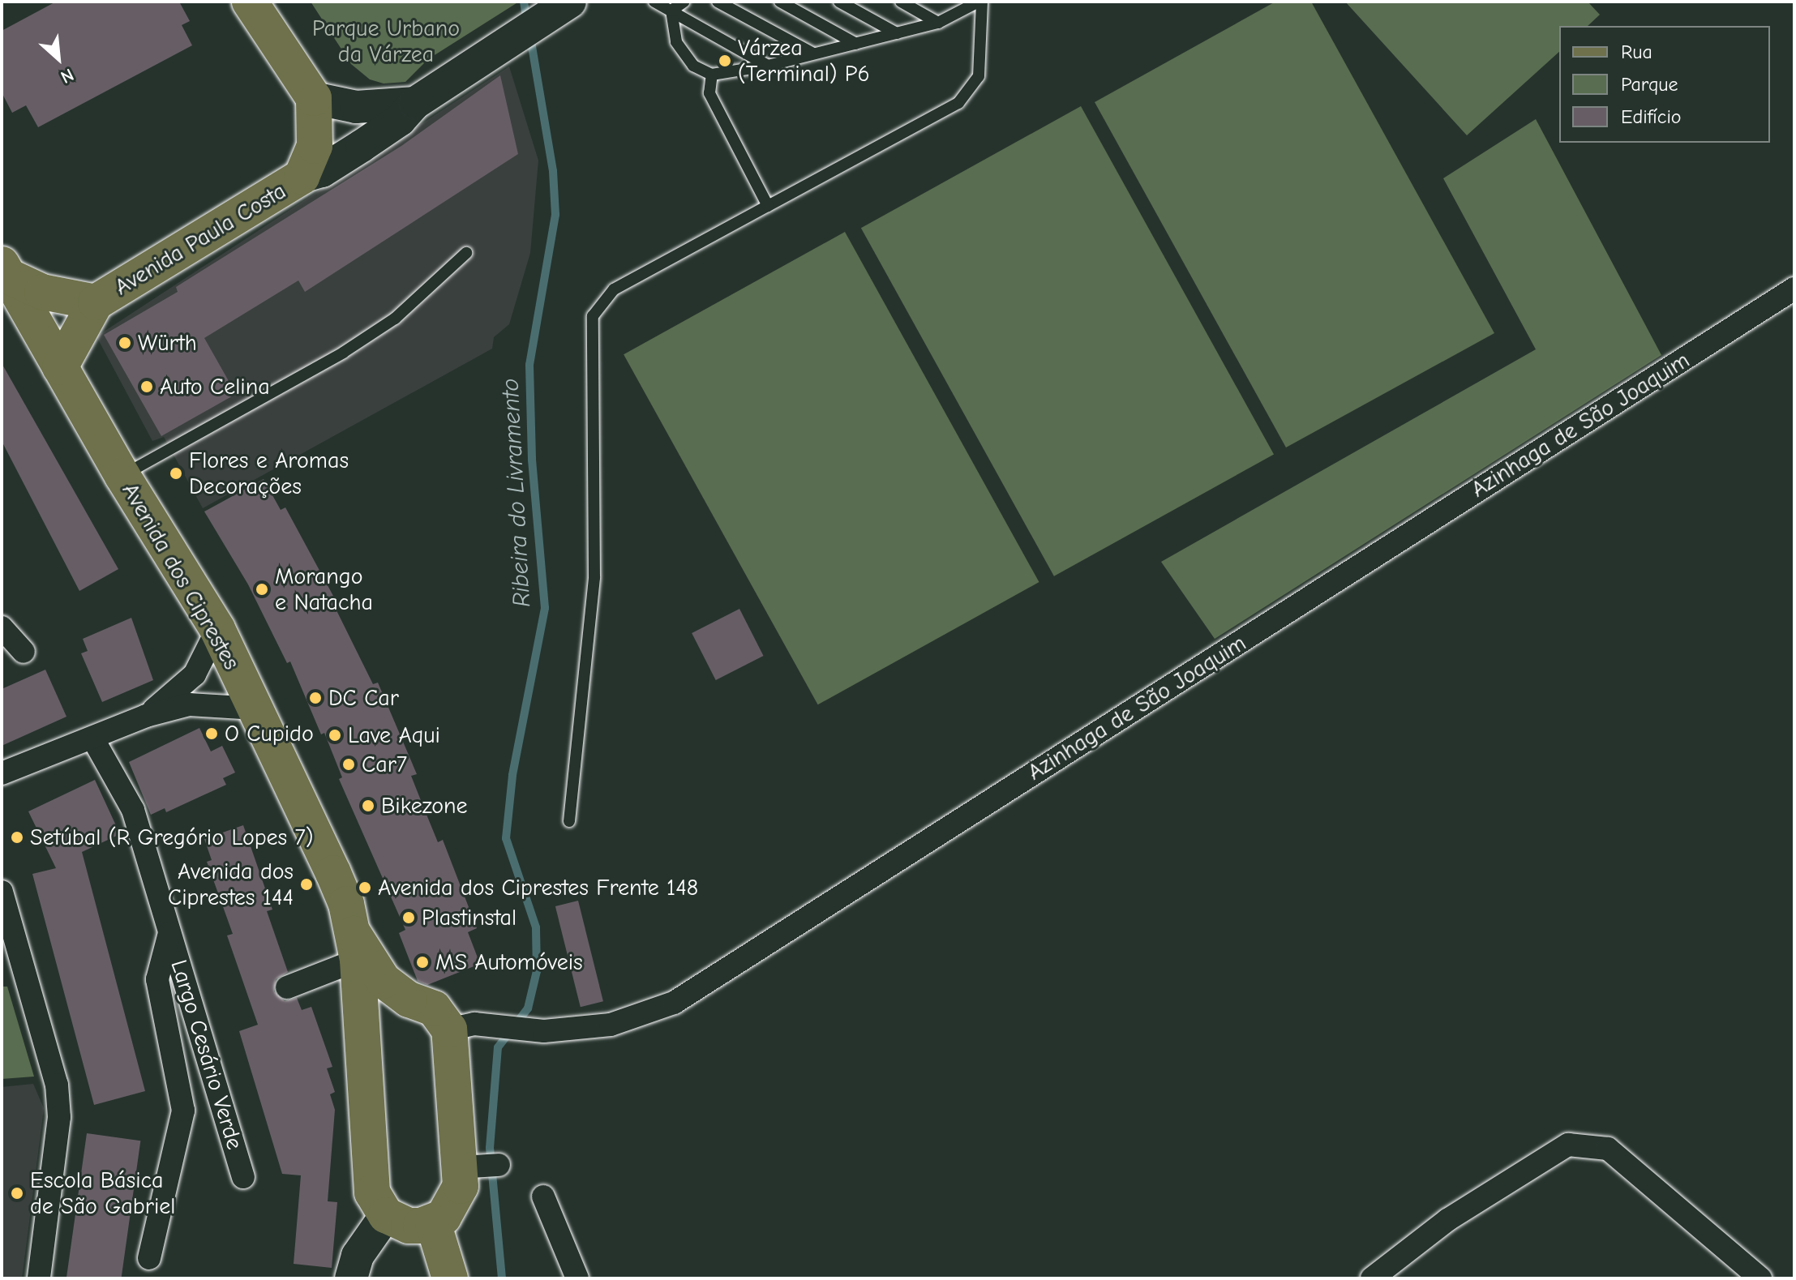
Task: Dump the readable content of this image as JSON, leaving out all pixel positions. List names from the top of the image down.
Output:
{
  "streets": {
    "main road": ["Avenida Paula Costa", "Avenida dos Ciprestes"],
    "street": ["Azinhaga de São Joaquim", "Largo Cesário Verde"]
  },
  "crossings": [
    ["Azinhaga de São Joaquim", "Avenida dos Ciprestes"]
  ],
  "water": ["Ribeira do Livramento"],
  "parks": ["Parque Urbano da Várzea"],
  "places": [
    "Várzea (Terminal) P6",
    "Würth",
    "Auto Celina",
    "Flores e Aromas Decorações",
    "Morango e Natacha",
    "DC Car",
    "O Cupido",
    "Lave Aqui",
    "Car7",
    "Bikezone",
    "Setúbal (R Gregório Lopes 7)",
    "Avenida dos Ciprestes 144",
    "Avenida dos Ciprestes Frente 148",
    "Plastinstal",
    "MS Automóveis",
    "Escola Básica de São Gabriel"
  ],
  "legend": ["Rua", "Parque", "Edifício"],
  "north": "bottom right"
}
